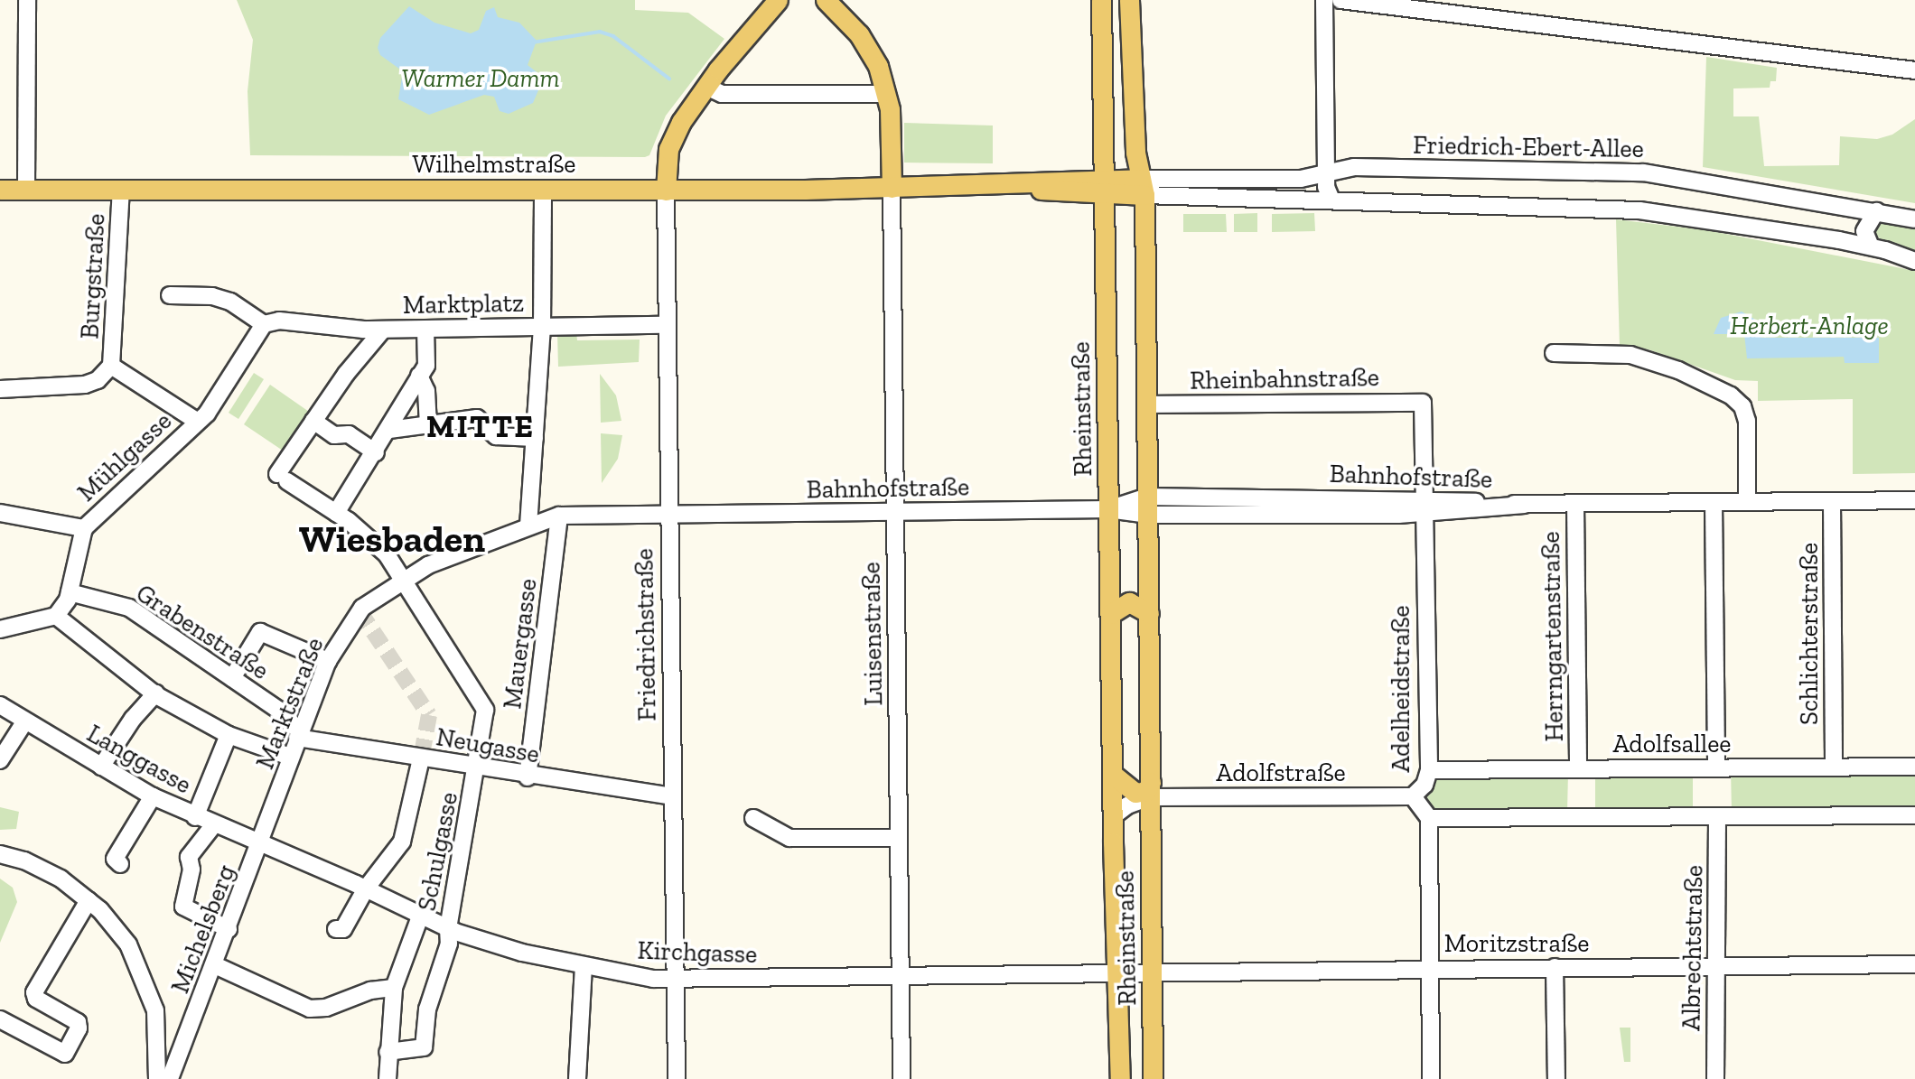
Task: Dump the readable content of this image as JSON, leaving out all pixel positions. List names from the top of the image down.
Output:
{
  "streets": {
    "main road": ["Wilhelmstraße", "Rheinstraße"],
    "street": [
      "Friedrich-Ebert-Allee",
      "Burgstraße",
      "Marktplatz",
      "Rheinbahnstraße",
      "Mühlgasse",
      "Bahnhofstraße",
      "Grabenstraße",
      "Luisenstraße",
      "Schlichterstraße",
      "Friedrichstraße",
      "Herrngartenstraße",
      "Mauergasse",
      "Adelheidstraße",
      "Marktstraße",
      "Adolfsallee",
      "Neugasse",
      "Langgasse",
      "Adolfstraße",
      "Schulgasse",
      "Michelsberg",
      "Moritzstraße",
      "Albrechtstraße",
      "Kirchgasse"
    ]
  },
  "crossings": [
    ["Friedrich-Ebert-Allee", "Wilhelmstraße"],
    ["Friedrich-Ebert-Allee", "Rheinstraße"],
    ["Wilhelmstraße", "Burgstraße"],
    ["Wilhelmstraße", "Rheinstraße"],
    ["Wilhelmstraße", "Luisenstraße"],
    ["Wilhelmstraße", "Friedrichstraße"],
    ["Marktplatz", "Mühlgasse"],
    ["Marktplatz", "Marktstraße"],
    ["Rheinbahnstraße", "Rheinstraße"],
    ["Rheinbahnstraße", "Adelheidstraße"],
    ["Rheinstraße", "Bahnhofstraße"],
    ["Rheinstraße", "Adolfstraße"],
    ["Rheinstraße", "Moritzstraße"],
    ["Rheinstraße", "Kirchgasse"],
    ["Bahnhofstraße", "Luisenstraße"],
    ["Bahnhofstraße", "Schlichterstraße"],
    ["Bahnhofstraße", "Friedrichstraße"],
    ["Bahnhofstraße", "Herrngartenstraße"],
    ["Bahnhofstraße", "Adelheidstraße"],
    ["Bahnhofstraße", "Marktstraße"],
    ["Grabenstraße", "Marktstraße"],
    ["Grabenstraße", "Neugasse"],
    ["Luisenstraße", "Kirchgasse"],
    ["Schlichterstraße", "Adolfsallee"],
    ["Friedrichstraße", "Marktstraße"],
    ["Friedrichstraße", "Neugasse"],
    ["Friedrichstraße", "Kirchgasse"],
    ["Herrngartenstraße", "Adolfsallee"],
    ["Mauergasse", "Marktstraße"],
    ["Mauergasse", "Neugasse"],
    ["Adelheidstraße", "Adolfsallee"],
    ["Adelheidstraße", "Adolfstraße"],
    ["Marktstraße", "Neugasse"],
    ["Marktstraße", "Langgasse"],
    ["Marktstraße", "Schulgasse"],
    ["Marktstraße", "Michelsberg"],
    ["Marktstraße", "Kirchgasse"],
    ["Neugasse", "Schulgasse"],
    ["Langgasse", "Michelsberg"],
    ["Langgasse", "Kirchgasse"],
    ["Schulgasse", "Kirchgasse"],
    ["Michelsberg", "Kirchgasse"],
    ["Moritzstraße", "Albrechtstraße"],
    ["Moritzstraße", "Kirchgasse"]
  ],
  "districts": ["MITTE", "Wiesbaden"],
  "parks": ["Warmer Damm", "Herbert-Anlage"]
}
